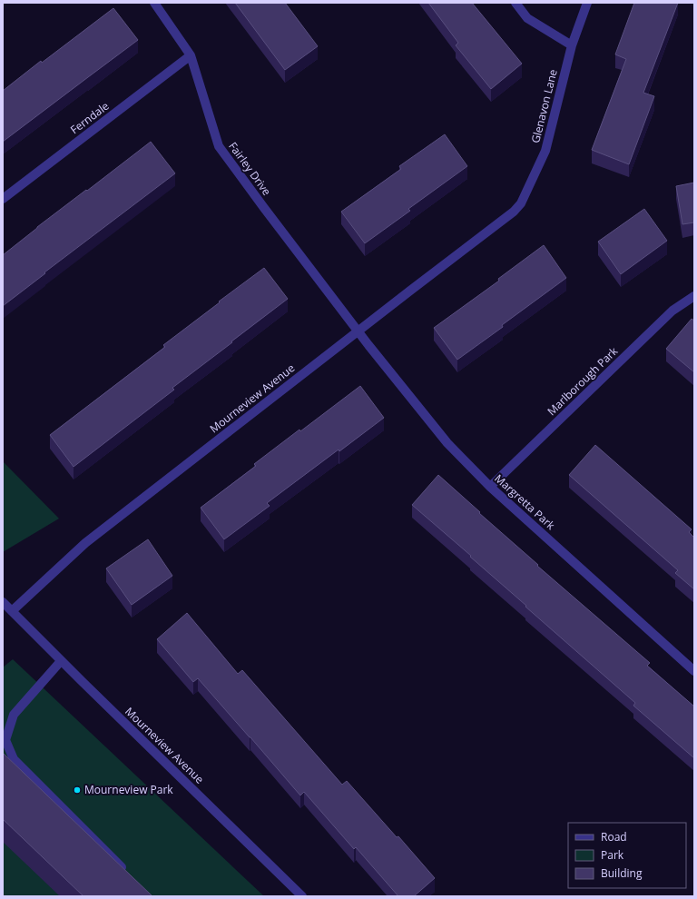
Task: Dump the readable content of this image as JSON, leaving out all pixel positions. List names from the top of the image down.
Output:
{
  "streets": {
    "street": [
      "Glenavon Lane",
      "Ferndale",
      "Fairley Drive",
      "Marlborough Park",
      "Mourneview Avenue",
      "Margretta Park"
    ]
  },
  "crossings": [
    ["Glenavon Lane", "Mourneview Avenue"],
    ["Ferndale", "Fairley Drive"],
    ["Fairley Drive", "Mourneview Avenue"],
    ["Fairley Drive", "Margretta Park"],
    ["Marlborough Park", "Margretta Park"],
    ["Mourneview Avenue", "Margretta Park"]
  ],
  "places": ["Mourneview Park"],
  "legend": ["Road", "Park", "Building"]
}
